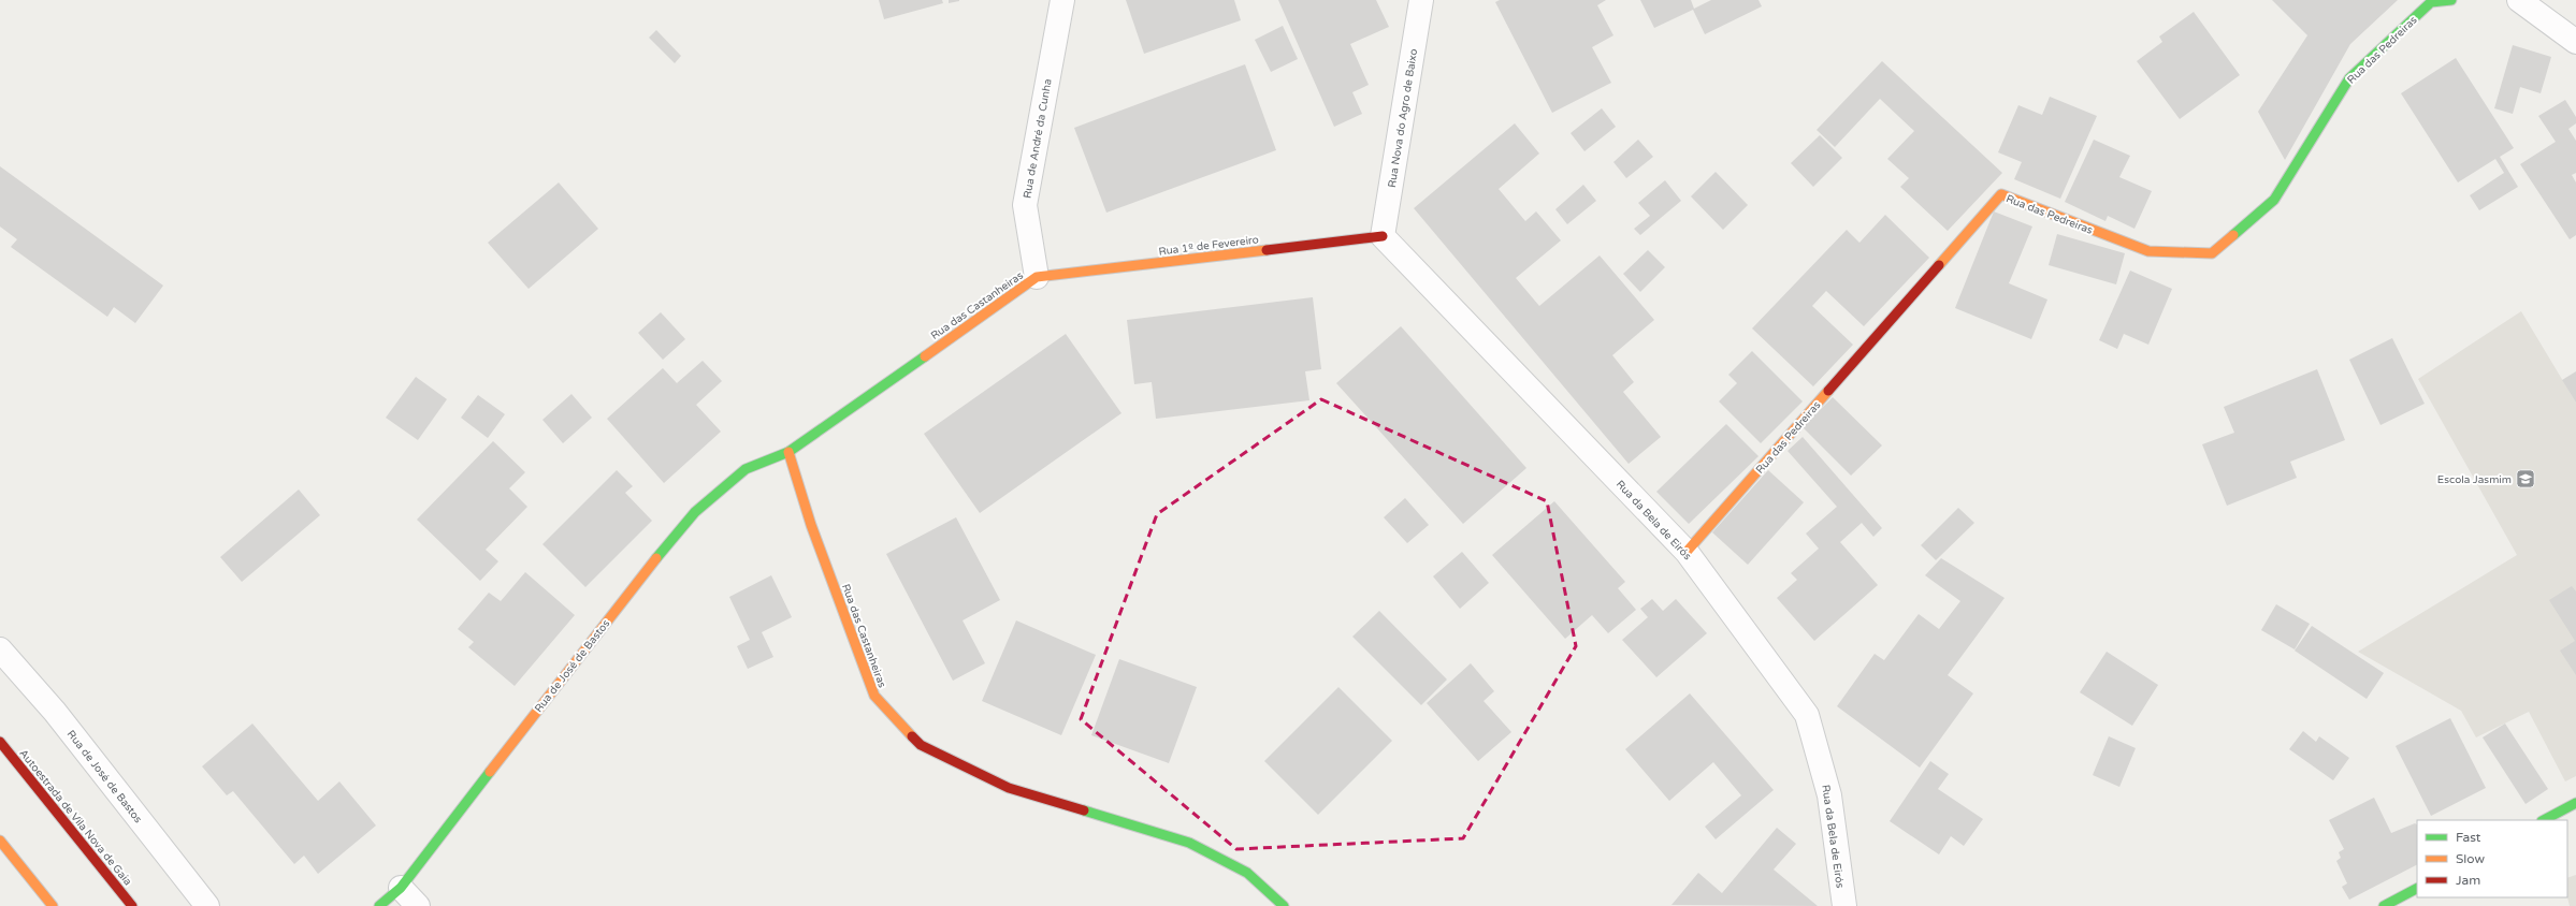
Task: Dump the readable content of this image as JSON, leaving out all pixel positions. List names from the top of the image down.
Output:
{
  "streets": {
    "main road": [
      "Rua das Pedreiras",
      "Rua 1º de Fevereiro",
      "Rua das Castanheiras",
      "Rua de José de Bastos",
      "Autoestrada de Vila Nova de Gaia"
    ],
    "street": ["Rua Nova do Agro de Baixo", "Rua de André da Cunha", "Rua da Bela de Eirós"]
  },
  "crossings": [
    ["Rua das Pedreiras", "Rua da Bela de Eirós"],
    ["Rua Nova do Agro de Baixo", "Rua 1º de Fevereiro"],
    ["Rua Nova do Agro de Baixo", "Rua da Bela de Eirós"],
    ["Rua de André da Cunha", "Rua 1º de Fevereiro"],
    ["Rua de André da Cunha", "Rua das Castanheiras"],
    ["Rua 1º de Fevereiro", "Rua das Castanheiras"],
    ["Rua 1º de Fevereiro", "Rua da Bela de Eirós"],
    ["Rua das Castanheiras", "Rua de José de Bastos"]
  ],
  "places": {
    "school or university": ["Escola Jasmim"]
  },
  "legend": ["Fast", "Slow", "Jam"]
}
